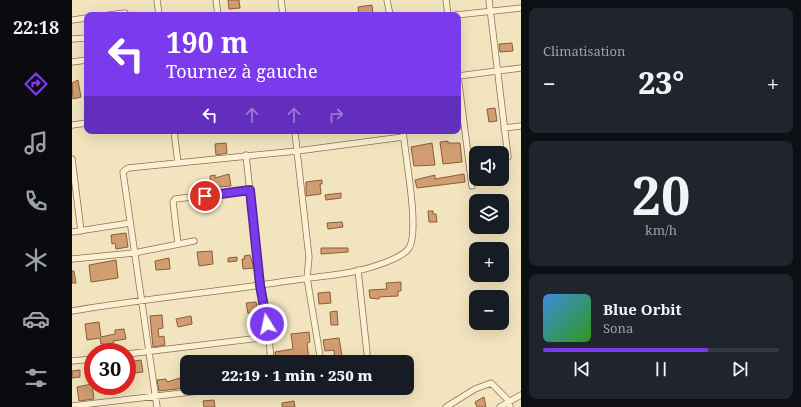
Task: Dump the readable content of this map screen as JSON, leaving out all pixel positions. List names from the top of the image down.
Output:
{
  "page": {
    "tabs": "22:18",
    "tile": [
      "Climatisation",
      ["20", "km/h"]
    ],
    "turn": ["190 m", "Tournez à gauche"],
    "heat": ["−", "23°", "+"],
    "map_buttons": ["+", "−"],
    "song": ["Blue Orbit", "Sona"],
    "limit": "30",
    "trip": "22:19 · 1 min · 250 m"
  }
}
